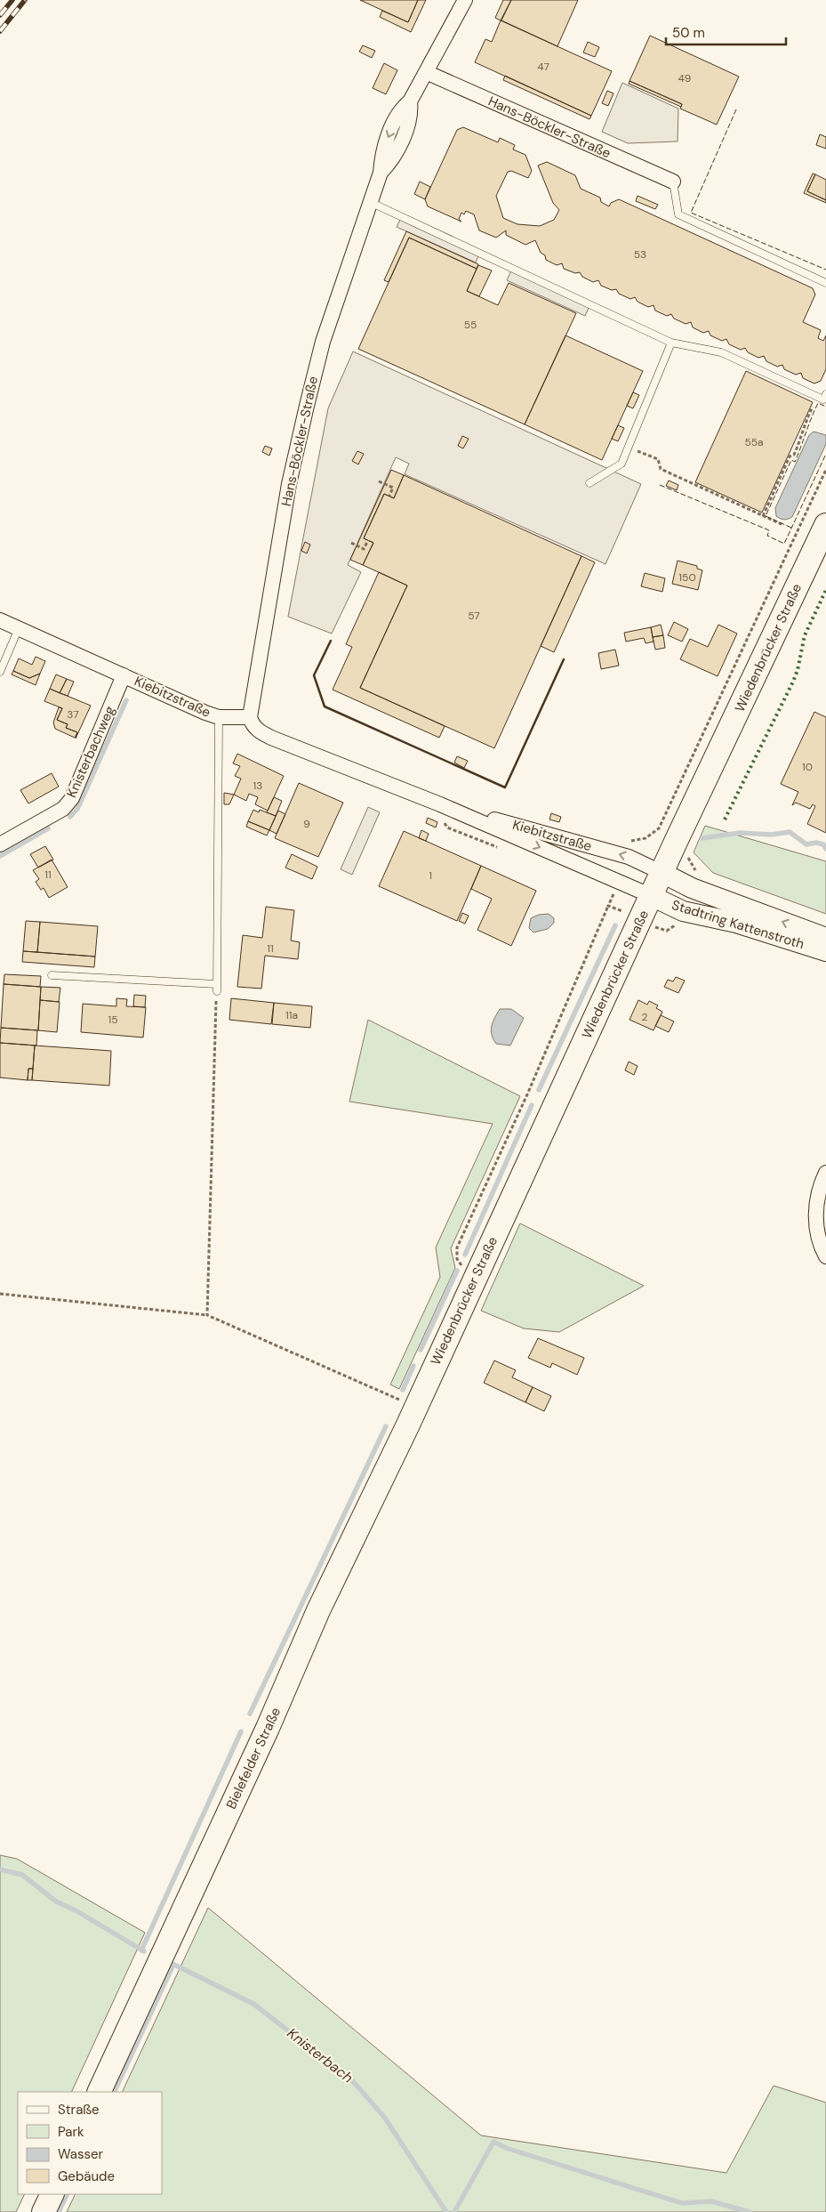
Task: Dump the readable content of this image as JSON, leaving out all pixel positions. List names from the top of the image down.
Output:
{
  "streets": {
    "main road": ["Wiedenbrücker Straße", "Stadtring Kattenstroth", "Bielefelder Straße"],
    "street": ["Hans-Böckler-Straße", "Kiebitzstraße", "Knisterbachweg"]
  },
  "crossings": [
    ["Hans-Böckler-Straße", "Kiebitzstraße"],
    ["Wiedenbrücker Straße", "Kiebitzstraße"],
    ["Wiedenbrücker Straße", "Stadtring Kattenstroth"],
    ["Wiedenbrücker Straße", "Bielefelder Straße"],
    ["Kiebitzstraße", "Knisterbachweg"],
    ["Kiebitzstraße", "Stadtring Kattenstroth"]
  ],
  "water": ["Knisterbach"],
  "house_numbers": [
    "47",
    "49",
    "53",
    "55",
    "55a",
    "150",
    "57",
    "37",
    "10",
    "13",
    "9",
    "11",
    "1",
    "11",
    "11a",
    "2",
    "15"
  ],
  "legend": [
    "Straße",
    "Park",
    "Wasser",
    "Gebäude"
  ],
  "scale_bar": "50 m"
}
